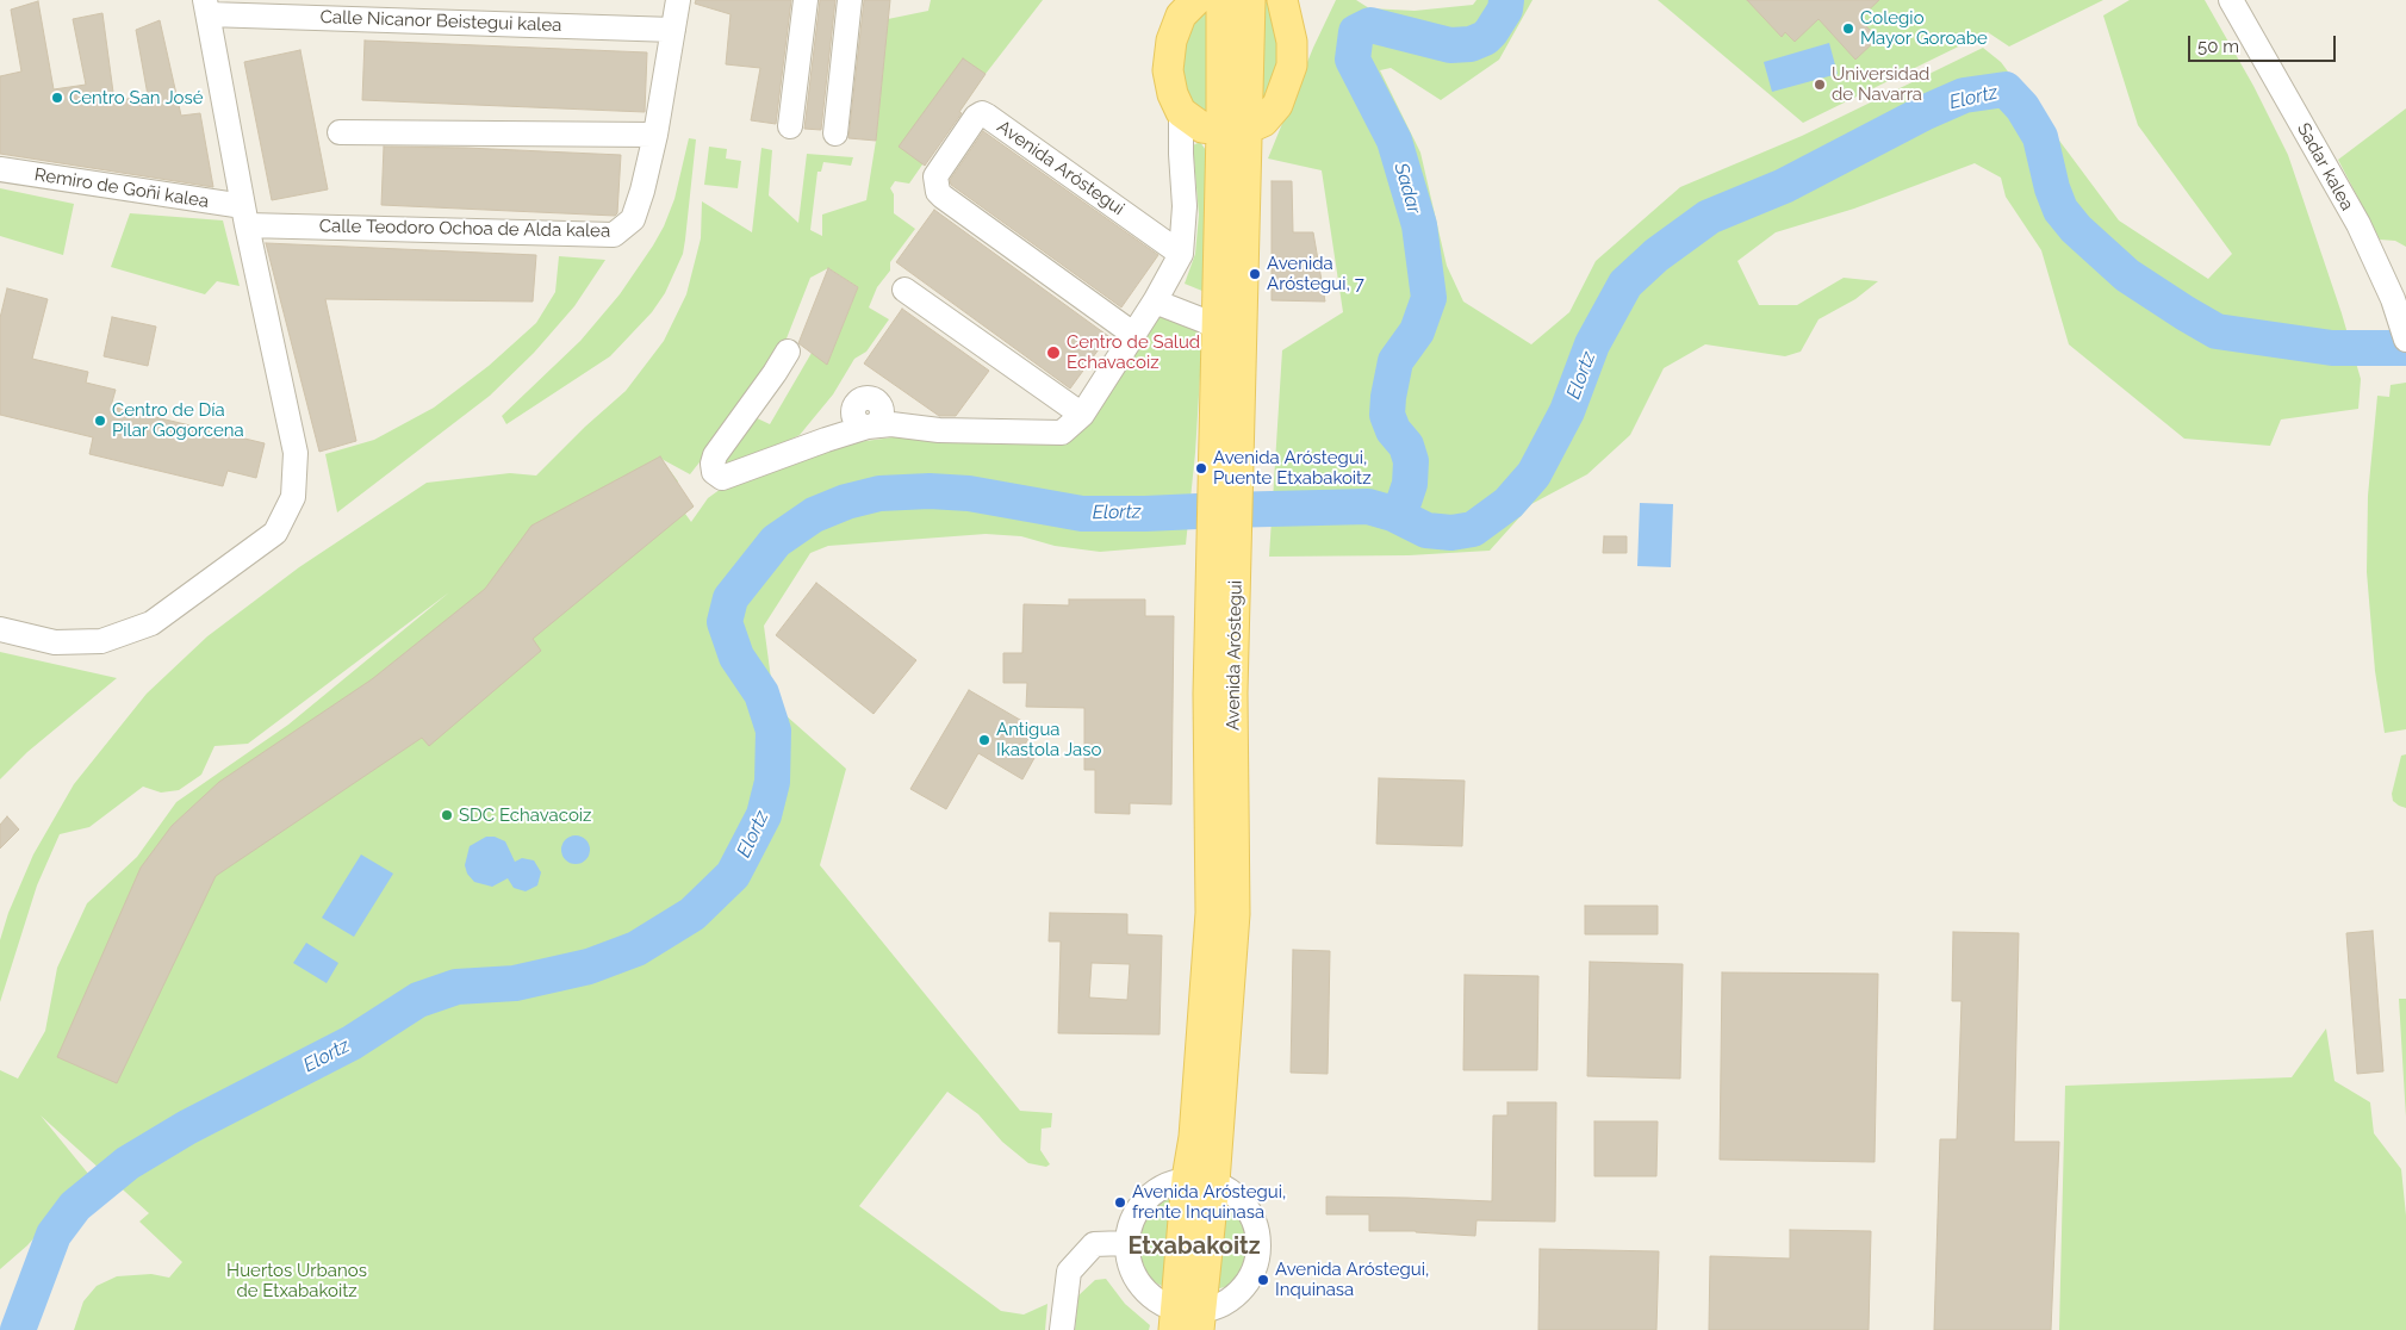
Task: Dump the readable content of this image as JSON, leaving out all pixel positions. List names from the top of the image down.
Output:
{
  "streets": {
    "main road": ["Avenida Aróstegui"],
    "street": [
      "Calle Nicanor Beistegui kalea",
      "Sadar kalea",
      "Remiro de Goñi kalea",
      "Calle Teodoro Ochoa de Alda kalea"
    ]
  },
  "crossings": [
    ["Calle Nicanor Beistegui kalea", "Calle Teodoro Ochoa de Alda kalea"],
    ["Remiro de Goñi kalea", "Calle Teodoro Ochoa de Alda kalea"]
  ],
  "districts": ["Etxabakoitz"],
  "water": ["Elortz", "Sadar"],
  "parks": ["Huertos Urbanos de Etxabakoitz"],
  "places": [
    "Colegio Mayor Goroabe",
    "Universidad de Navarra",
    "Centro San José",
    "Avenida Aróstegui, 7",
    "Centro de Salud Echavacoiz",
    "Centro de Día Pilar Gogorcena",
    "Avenida Aróstegui, Puente Etxabakoitz",
    "Antigua Ikastola Jaso",
    "SDC Echavacoiz",
    "Avenida Aróstegui, frente Inquinasa",
    "Avenida Aróstegui, Inquinasa"
  ],
  "scale_bar": "50 m"
}
